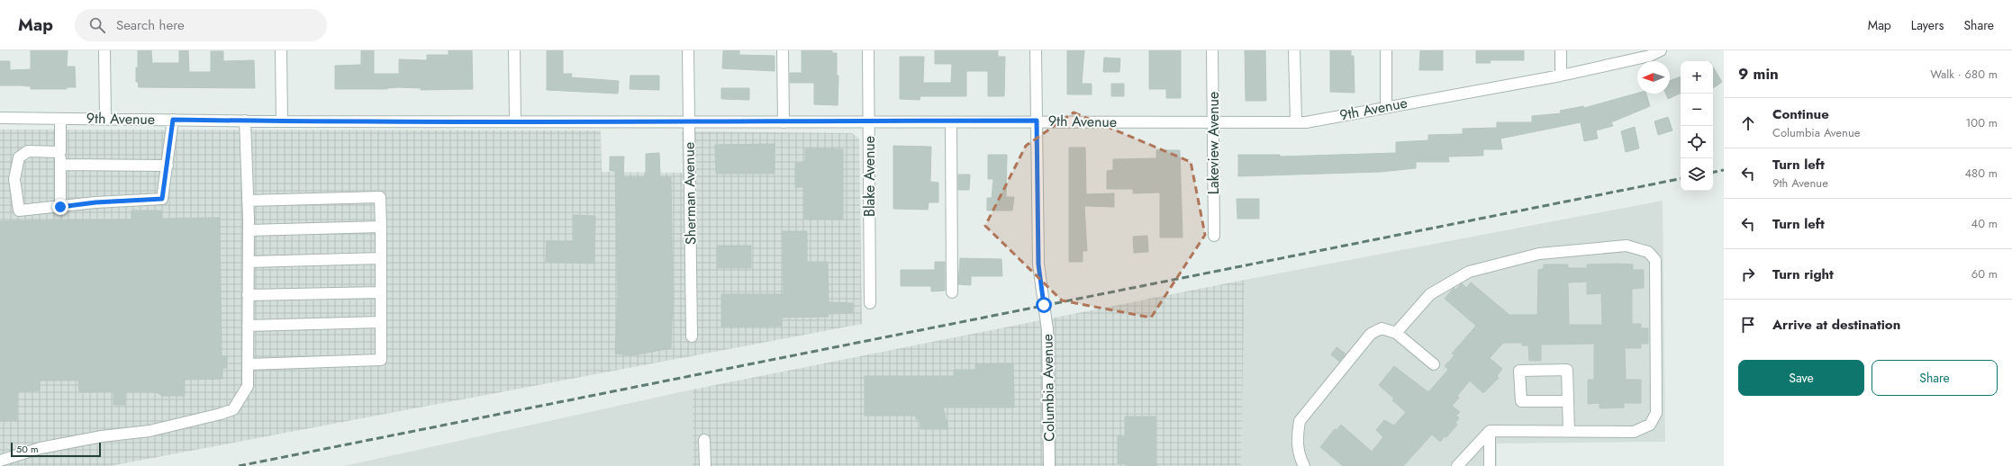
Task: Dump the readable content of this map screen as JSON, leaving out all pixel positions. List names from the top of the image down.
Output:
{
  "streets": {
    "street": [
      "9th Avenue",
      "Lakeview Avenue",
      "Blake Avenue",
      "Sherman Avenue",
      "Columbia Avenue"
    ]
  },
  "crossings": [
    ["9th Avenue", "Lakeview Avenue"],
    ["9th Avenue", "Blake Avenue"],
    ["9th Avenue", "Sherman Avenue"],
    ["9th Avenue", "Columbia Avenue"]
  ],
  "scale_bar": "50 m",
  "north": "left",
  "page": {
    "header": "Map",
    "search": "Search here",
    "nav": ["Map", "Layers", "Share"],
    "heading": ["9 min", "Walk · 680 m"],
    "map_buttons": ["+", "−"],
    "list": [
      ["Continue", "Columbia Avenue", "100 m"],
      ["Turn left", "9th Avenue", "480 m"],
      ["Turn left", "40 m"],
      ["Turn right", "60 m"],
      "Arrive at destination"
    ],
    "buttons": ["Save", "Share"],
    "scale": "50 m"
  }
}
